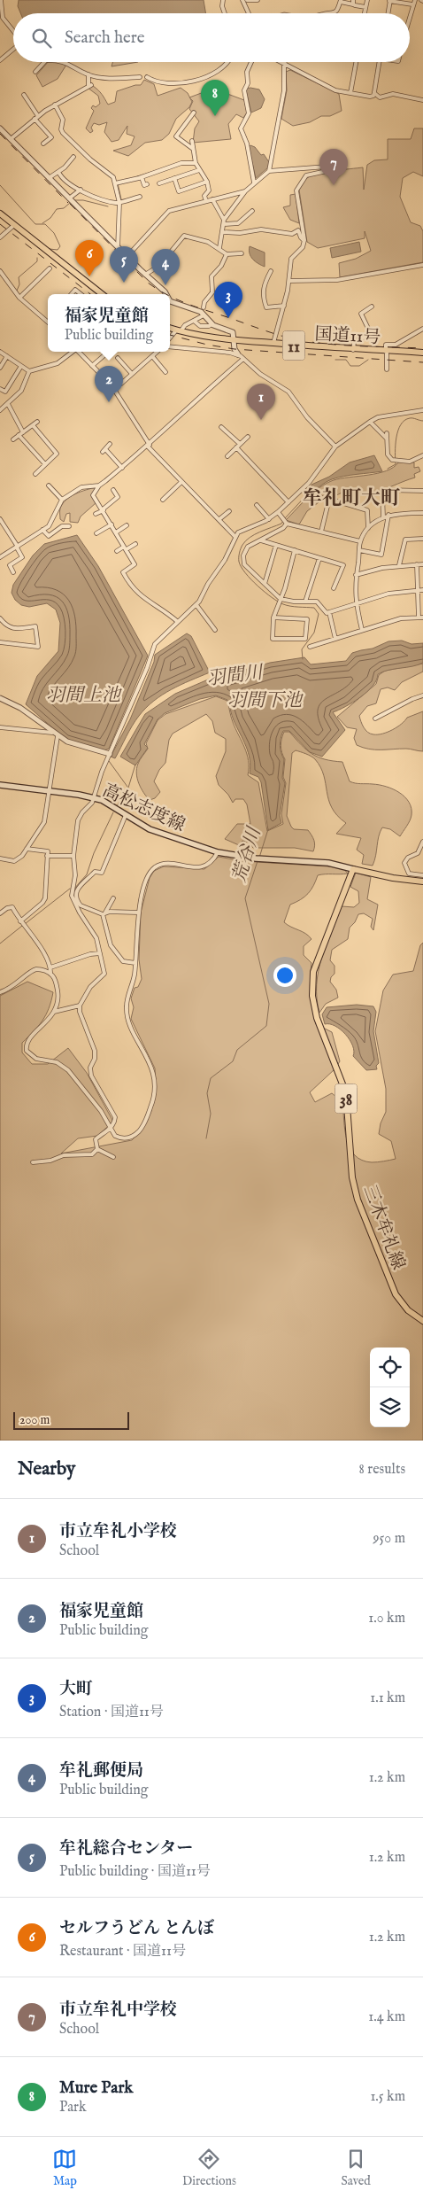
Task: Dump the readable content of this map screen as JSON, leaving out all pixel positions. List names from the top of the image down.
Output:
{
  "streets": {
    "main road": [
      "国道11号",
      "11",
      "高松志度線",
      "38",
      "三木牟礼線"
    ]
  },
  "crossings": [
    ["高松志度線", "三木牟礼線"]
  ],
  "districts": ["牟礼町大町"],
  "water": [
    "羽間川",
    "羽間上池",
    "羽間下池",
    "荒谷川"
  ],
  "scale_bar": "200 m",
  "page": {
    "search": "Search here",
    "pins": [
      "8",
      "7",
      "6",
      "5",
      "4",
      "3",
      "2",
      "1"
    ],
    "popup": ["福家児童館", "Public building"],
    "scale": "200 m",
    "heading": ["Nearby", "8 results"],
    "list": [
      {
        "mark": "1",
        "name": "市立牟礼小学校",
        "note": "School",
        "value": "950 m"
      },
      {
        "mark": "2",
        "name": "福家児童館",
        "note": "Public building",
        "value": "1.0 km"
      },
      {
        "mark": "3",
        "name": "大町",
        "note": "Station · 国道11号",
        "value": "1.1 km"
      },
      {
        "mark": "4",
        "name": "牟礼郵便局",
        "note": "Public building",
        "value": "1.2 km"
      },
      {
        "mark": "5",
        "name": "牟礼総合センター",
        "note": "Public building · 国道11号",
        "value": "1.2 km"
      },
      {
        "mark": "6",
        "name": "セルフうどん とんぼ",
        "note": "Restaurant · 国道11号",
        "value": "1.2 km"
      },
      {
        "mark": "7",
        "name": "市立牟礼中学校",
        "note": "School",
        "value": "1.4 km"
      },
      {
        "mark": "8",
        "name": "Mure Park",
        "note": "Park",
        "value": "1.5 km"
      }
    ],
    "nav": ["Map", "Directions", "Saved"]
  }
}
